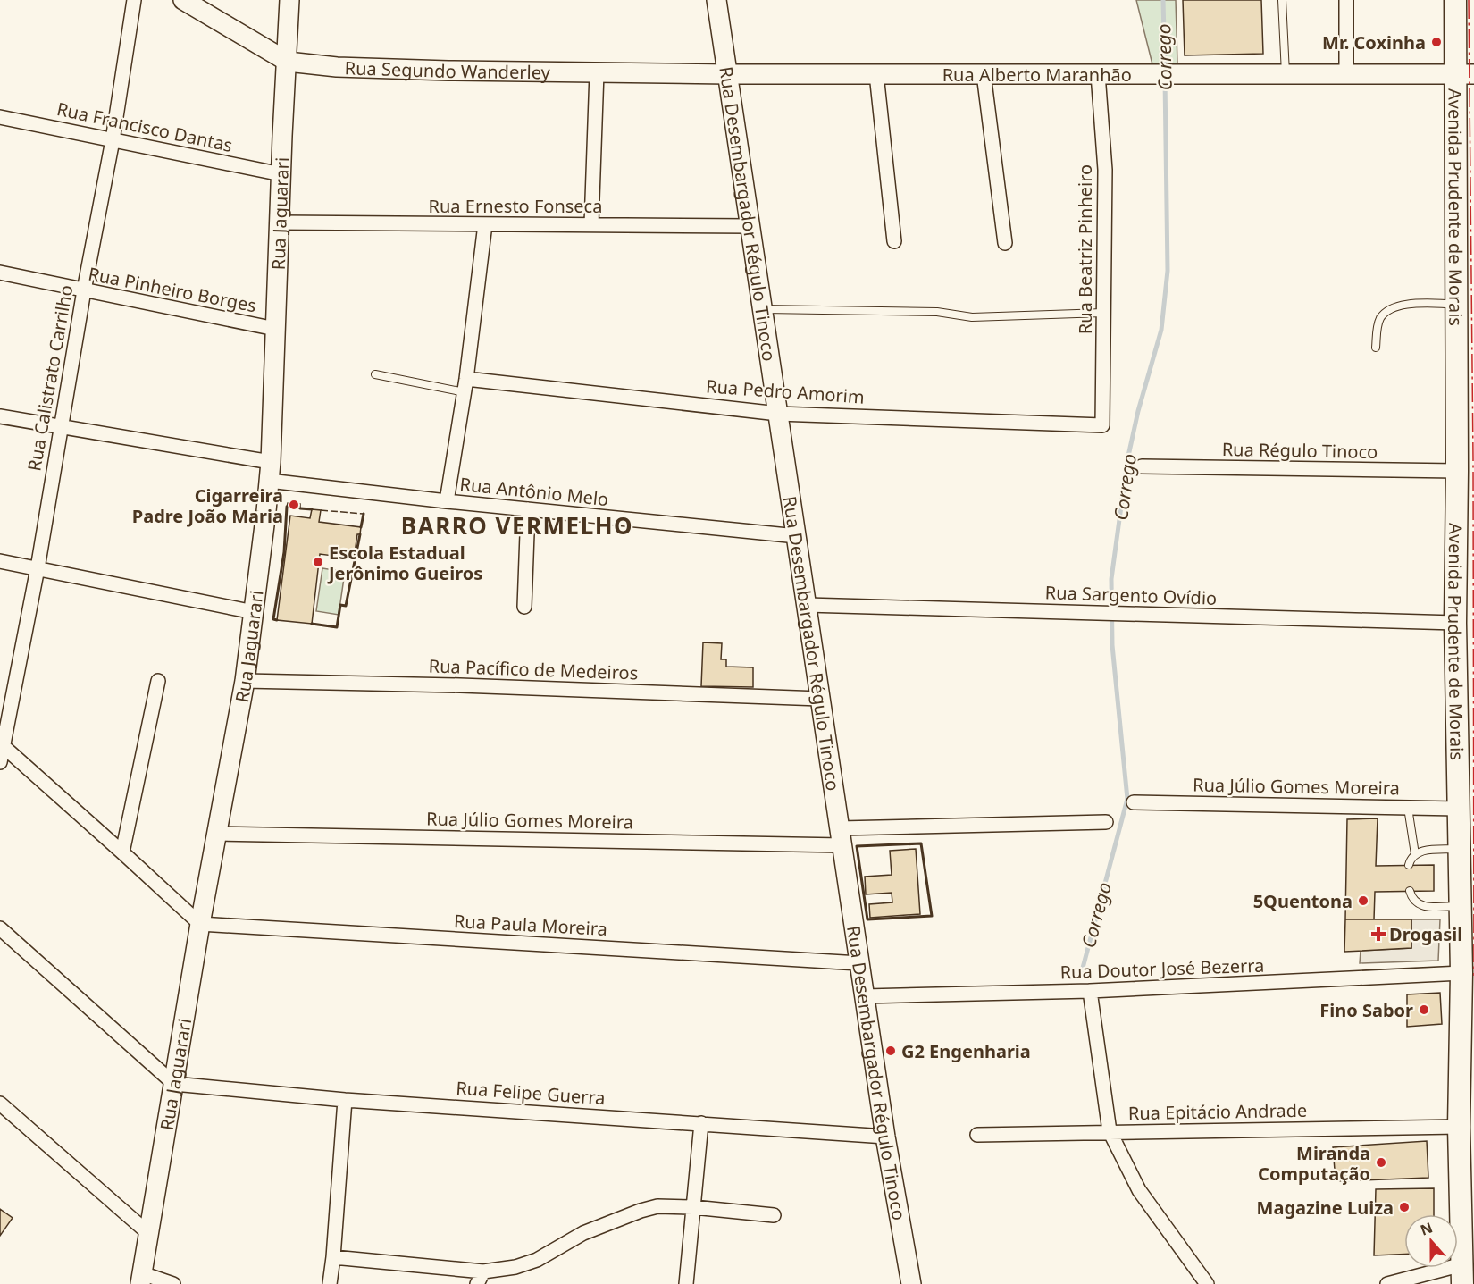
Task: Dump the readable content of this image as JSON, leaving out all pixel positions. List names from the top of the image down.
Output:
{
  "streets": {
    "main road": ["Avenida Prudente de Morais"],
    "street": [
      "Rua Segundo Wanderley",
      "Rua Alberto Maranhão",
      "Rua Francisco Dantas",
      "Rua Ernesto Fonseca",
      "Rua Jaguarari",
      "Rua Desembargador Régulo Tinoco",
      "Rua Beatriz Pinheiro",
      "Rua Pinheiro Borges",
      "Rua Calistrato Carrilho",
      "Rua Pedro Amorim",
      "Rua Régulo Tinoco",
      "Rua Antônio Melo",
      "Rua Sargento Ovídio",
      "Rua Pacífico de Medeiros",
      "Rua Júlio Gomes Moreira",
      "Rua Paula Moreira",
      "Rua Doutor José Bezerra",
      "Rua Felipe Guerra",
      "Rua Epitácio Andrade"
    ]
  },
  "crossings": [
    ["Rua Segundo Wanderley", "Rua Alberto Maranhão"],
    ["Rua Segundo Wanderley", "Rua Jaguarari"],
    ["Rua Segundo Wanderley", "Rua Desembargador Régulo Tinoco"],
    ["Rua Alberto Maranhão", "Avenida Prudente de Morais"],
    ["Rua Alberto Maranhão", "Rua Desembargador Régulo Tinoco"],
    ["Rua Alberto Maranhão", "Rua Beatriz Pinheiro"],
    ["Rua Francisco Dantas", "Rua Jaguarari"],
    ["Rua Francisco Dantas", "Rua Calistrato Carrilho"],
    ["Rua Ernesto Fonseca", "Rua Jaguarari"],
    ["Rua Ernesto Fonseca", "Rua Desembargador Régulo Tinoco"],
    ["Avenida Prudente de Morais", "Rua Régulo Tinoco"],
    ["Avenida Prudente de Morais", "Rua Sargento Ovídio"],
    ["Avenida Prudente de Morais", "Rua Júlio Gomes Moreira"],
    ["Avenida Prudente de Morais", "Rua Doutor José Bezerra"],
    ["Avenida Prudente de Morais", "Rua Epitácio Andrade"],
    ["Rua Jaguarari", "Rua Pinheiro Borges"],
    ["Rua Jaguarari", "Rua Antônio Melo"],
    ["Rua Jaguarari", "Rua Pacífico de Medeiros"],
    ["Rua Jaguarari", "Rua Júlio Gomes Moreira"],
    ["Rua Jaguarari", "Rua Paula Moreira"],
    ["Rua Jaguarari", "Rua Felipe Guerra"],
    ["Rua Desembargador Régulo Tinoco", "Rua Pedro Amorim"],
    ["Rua Desembargador Régulo Tinoco", "Rua Antônio Melo"],
    ["Rua Desembargador Régulo Tinoco", "Rua Sargento Ovídio"],
    ["Rua Desembargador Régulo Tinoco", "Rua Pacífico de Medeiros"],
    ["Rua Desembargador Régulo Tinoco", "Rua Júlio Gomes Moreira"],
    ["Rua Desembargador Régulo Tinoco", "Rua Paula Moreira"],
    ["Rua Desembargador Régulo Tinoco", "Rua Doutor José Bezerra"],
    ["Rua Desembargador Régulo Tinoco", "Rua Felipe Guerra"],
    ["Rua Beatriz Pinheiro", "Rua Pedro Amorim"],
    ["Rua Pinheiro Borges", "Rua Calistrato Carrilho"]
  ],
  "districts": ["BARRO VERMELHO"],
  "water": ["Corrego"],
  "places": {
    "other": [
      "Mr. Coxinha",
      "Cigarreira Padre João Maria",
      "Escola Estadual Jerônimo Gueiros",
      "5Quentona",
      "Fino Sabor",
      "G2 Engenharia",
      "Miranda Computação",
      "Magazine Luiza"
    ],
    "health": ["Drogasil"]
  },
  "north": "top"
}
